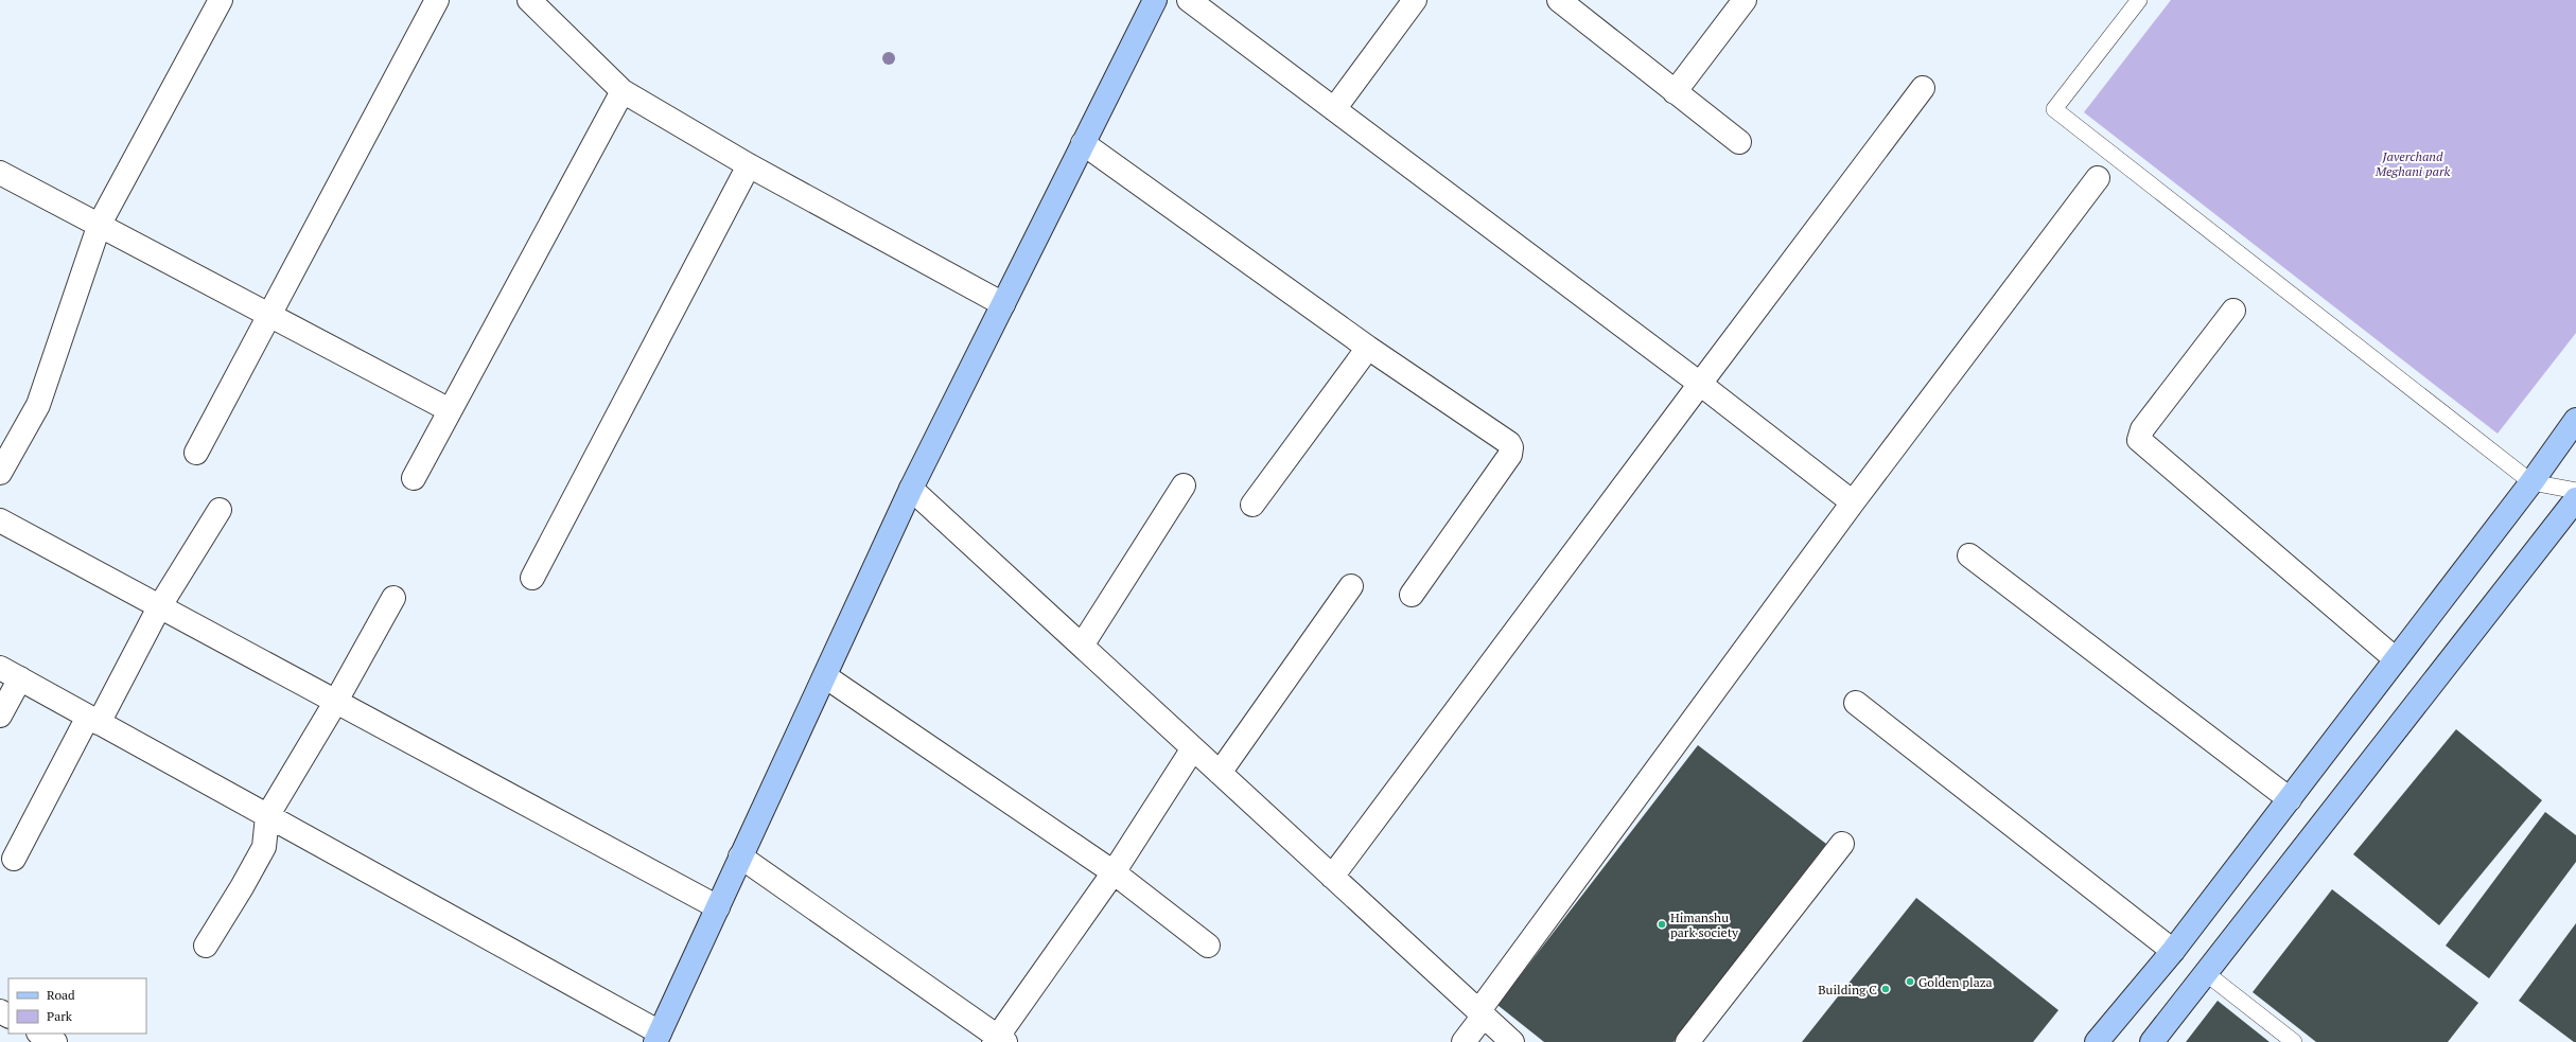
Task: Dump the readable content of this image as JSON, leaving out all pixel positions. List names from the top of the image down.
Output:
{
  "parks": ["Javerchand Meghani park"],
  "places": ["Himanshu park society", "Golden plaza", "Building C"],
  "legend": ["Road", "Park"]
}
